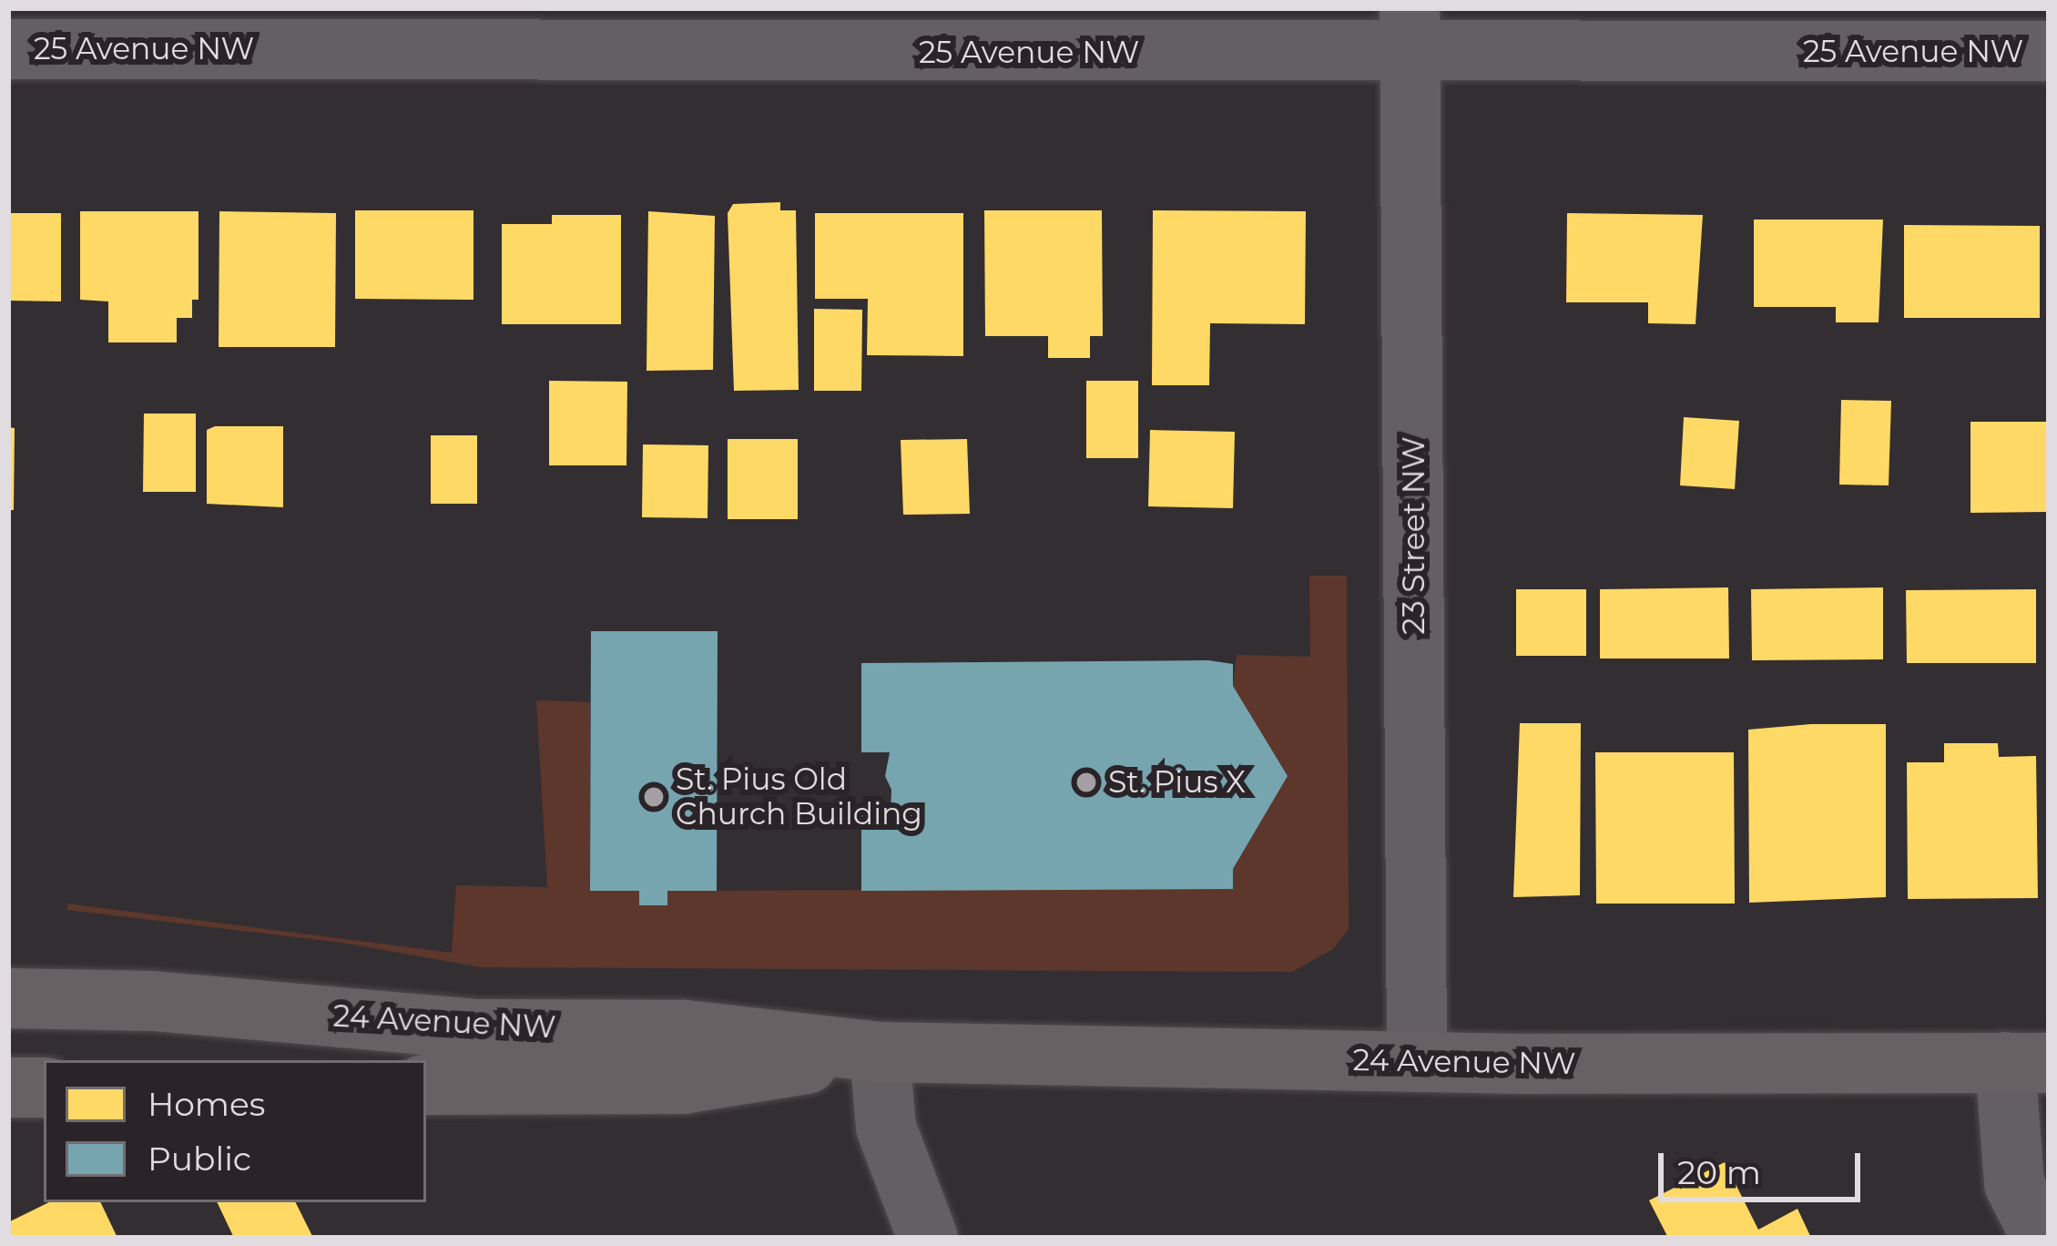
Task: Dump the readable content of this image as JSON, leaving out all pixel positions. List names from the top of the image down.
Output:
{
  "streets": {
    "street": ["25 Avenue NW", "23 Street NW", "24 Avenue NW"]
  },
  "crossings": [
    ["25 Avenue NW", "23 Street NW"],
    ["23 Street NW", "24 Avenue NW"]
  ],
  "places": ["St. Pius X", "St. Pius Old Church Building"],
  "legend": ["Homes", "Public"],
  "scale_bar": "20 m"
}
